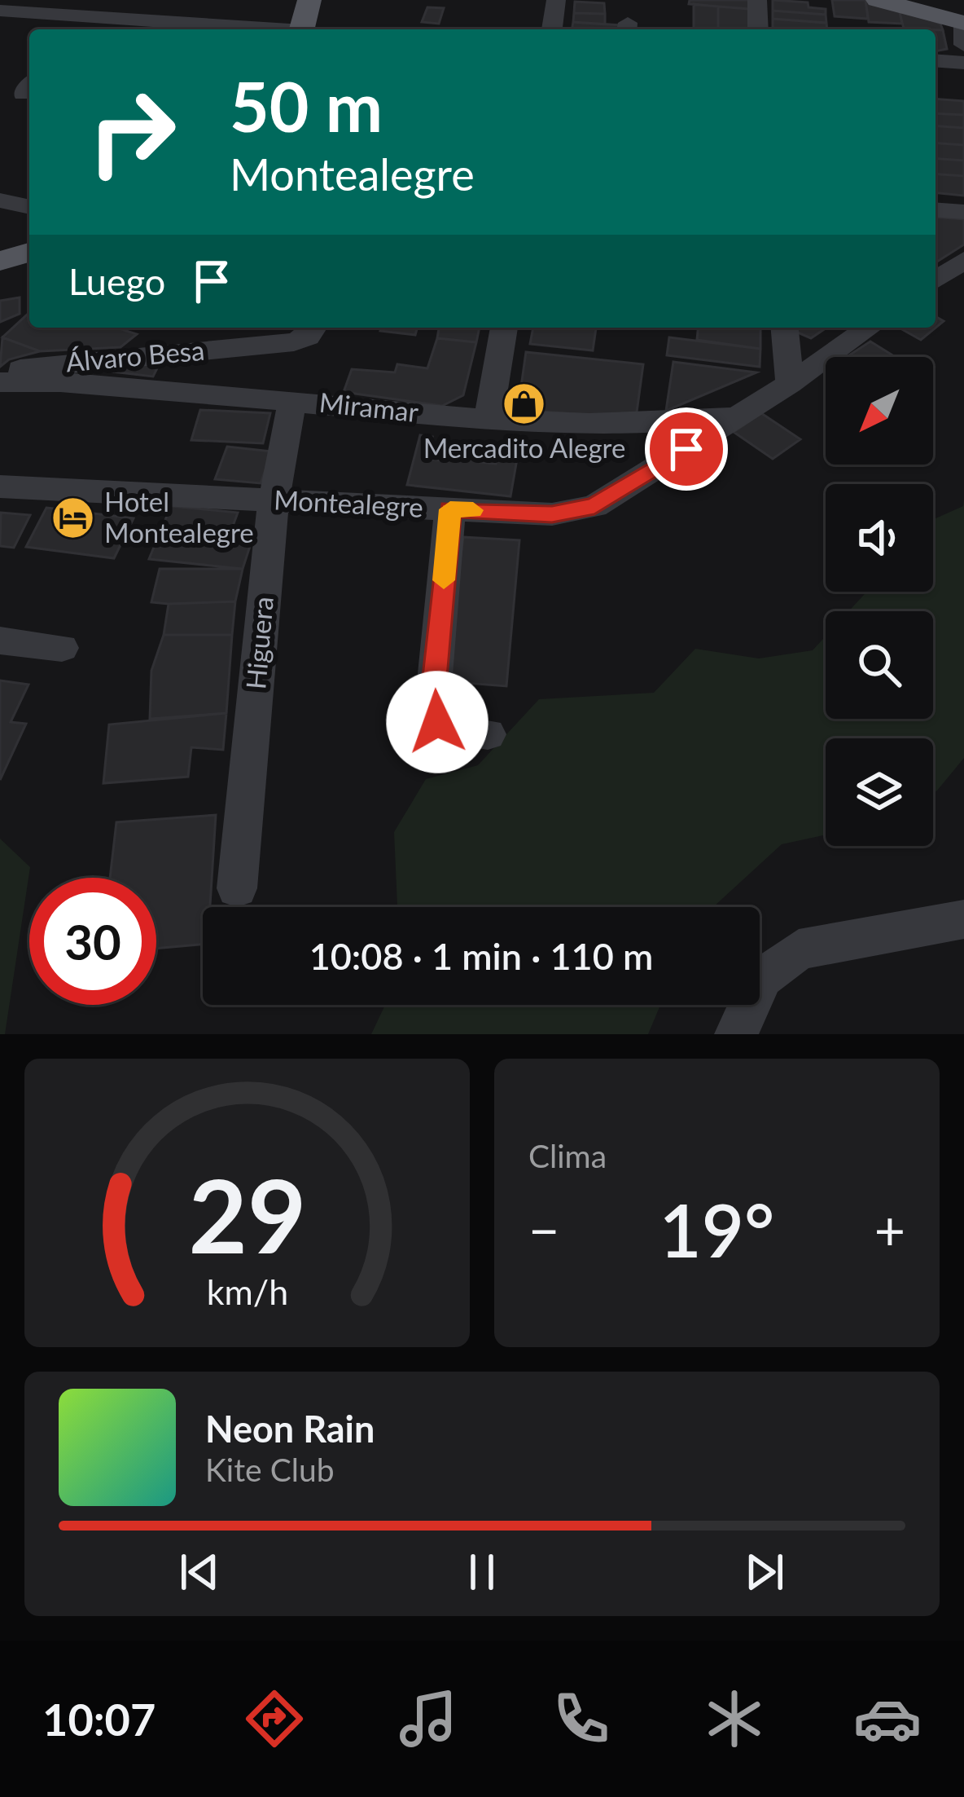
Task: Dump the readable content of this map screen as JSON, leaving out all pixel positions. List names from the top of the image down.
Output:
{
  "streets": {
    "street": [
      "Álvaro Besa",
      "Miramar",
      "Montealegre",
      "Higuera"
    ]
  },
  "crossings": [
    ["Álvaro Besa", "Miramar"],
    ["Miramar", "Montealegre"],
    ["Miramar", "Higuera"],
    ["Montealegre", "Higuera"]
  ],
  "places": {
    "shop": ["Mercadito Alegre"],
    "hotel": ["Hotel Montealegre"]
  },
  "north": "bottom left",
  "page": {
    "turn": ["50 m", "Montealegre"],
    "then": "Luego",
    "limit": "30",
    "trip": "10:08 · 1 min · 110 m",
    "tile": "Clima",
    "heat": ["−", "19°", "+"],
    "song": ["Neon Rain", "Kite Club"],
    "tabs": "10:07",
    "gauge": ["29", "km/h"]
  }
}
